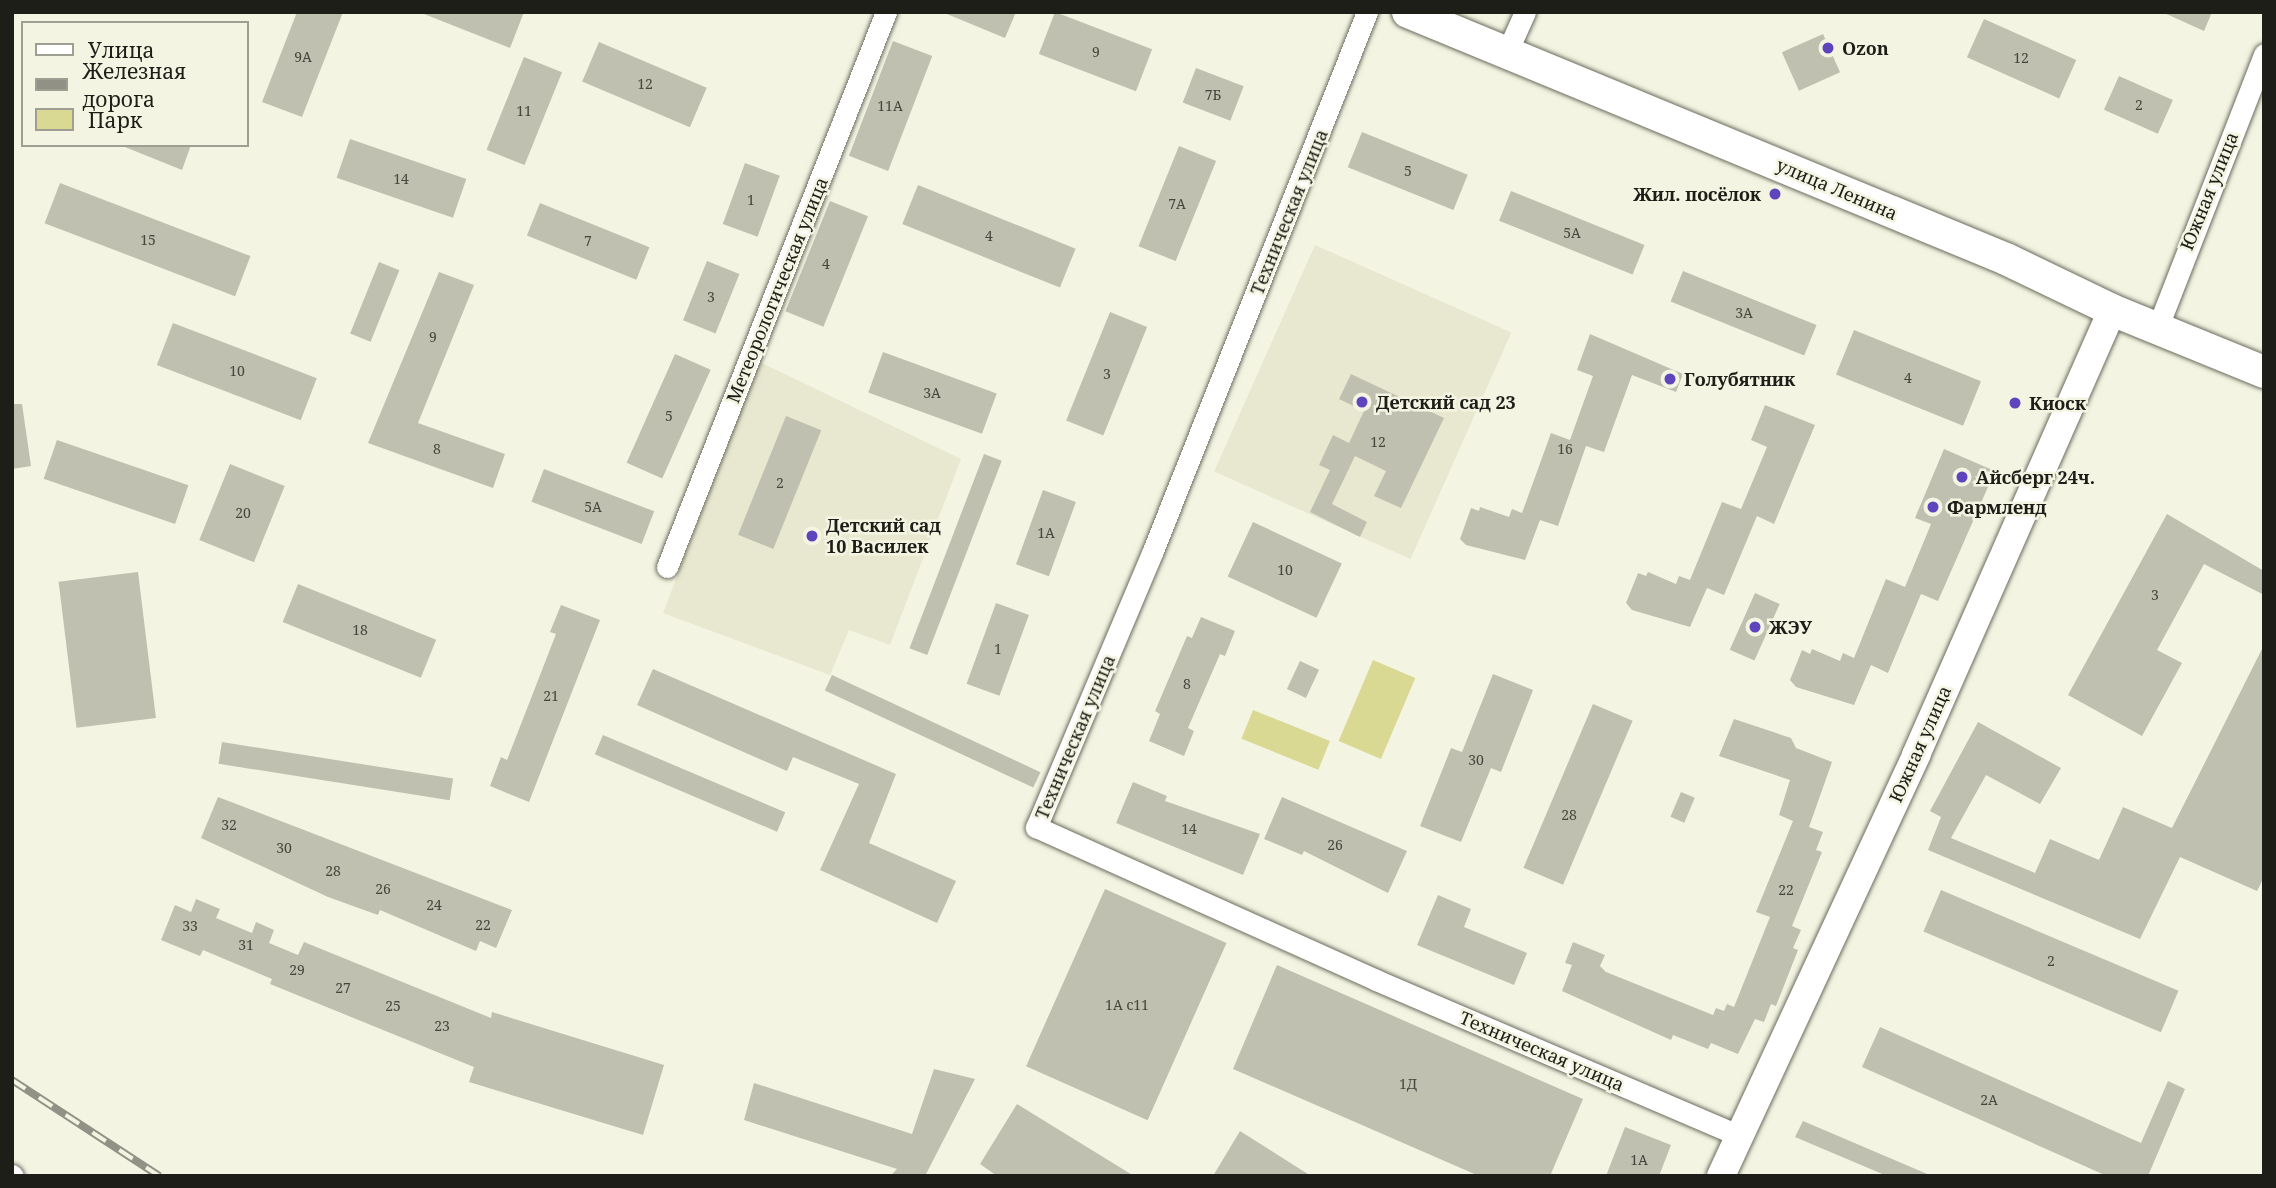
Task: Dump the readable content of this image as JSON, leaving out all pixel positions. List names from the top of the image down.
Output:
{
  "streets": {
    "main road": ["улица Ленина"],
    "street": ["Южная улица", "Техническая улица", "Метеорологическая улица"]
  },
  "crossings": [
    ["улица Ленина", "Южная улица"],
    ["Южная улица", "Техническая улица"]
  ],
  "places": [
    "Ozon",
    "Жил. посёлок",
    "Голубятник",
    "Детский сад 23",
    "Киоск",
    "Айсберг 24ч.",
    "Фармленд",
    "Детский сад 10 Василек",
    "ЖЭУ"
  ],
  "house_numbers": [
    "9",
    "9А",
    "12",
    "12",
    "7Б",
    "2",
    "11А",
    "11",
    "5",
    "14",
    "1",
    "7А",
    "5А",
    "4",
    "15",
    "7",
    "4",
    "3",
    "3А",
    "9",
    "10",
    "3",
    "4",
    "3А",
    "5",
    "12",
    "8",
    "16",
    "2",
    "5А",
    "20",
    "1А",
    "10",
    "3",
    "18",
    "1",
    "8",
    "21",
    "30",
    "28",
    "32",
    "14",
    "26",
    "30",
    "28",
    "26",
    "22",
    "24",
    "22",
    "33",
    "31",
    "2",
    "29",
    "27",
    "1А с11",
    "25",
    "23",
    "1Д",
    "2А",
    "1А"
  ],
  "legend": ["Улица", "Железная дорога", "Парк"]
}
